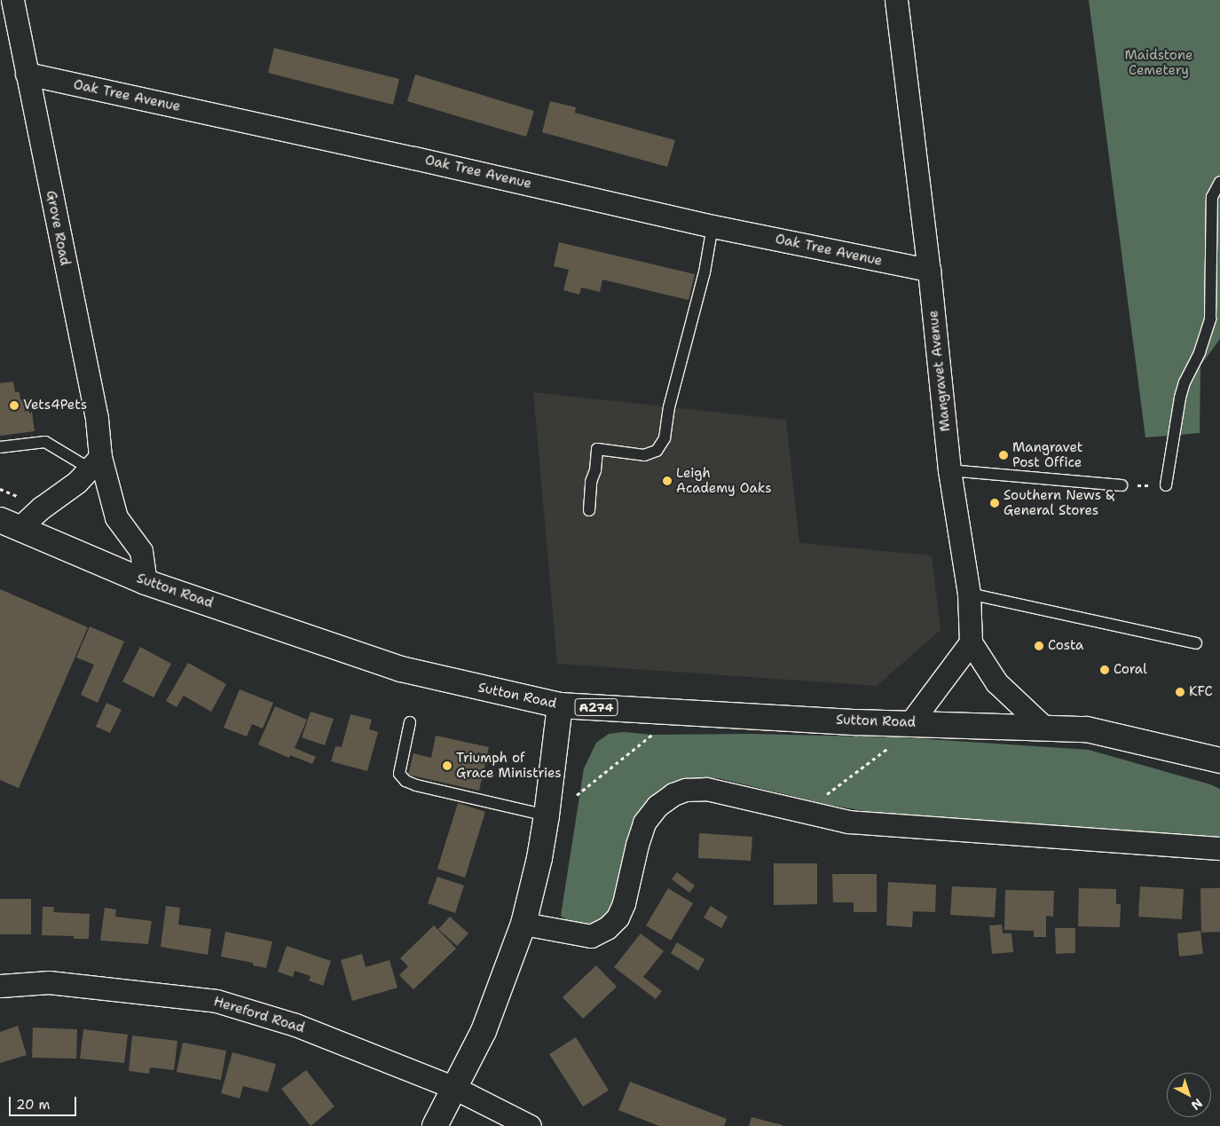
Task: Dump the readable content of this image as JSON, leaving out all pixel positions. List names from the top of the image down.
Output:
{
  "streets": {
    "main road": ["Sutton Road", "A274"],
    "street": [
      "Oak Tree Avenue",
      "Grove Road",
      "Mangravet Avenue",
      "Hereford Road"
    ]
  },
  "crossings": [
    ["Oak Tree Avenue", "Grove Road"],
    ["Oak Tree Avenue", "Mangravet Avenue"],
    ["Grove Road", "Sutton Road"]
  ],
  "parks": ["Maidstone Cemetery"],
  "places": [
    "Vets4Pets",
    "Mangravet Post Office",
    "Leigh Academy Oaks",
    "Southern News & General Stores",
    "Costa",
    "Coral",
    "KFC",
    "Triumph of Grace Ministries"
  ],
  "scale_bar": "20 m",
  "north": "bottom right"
}
